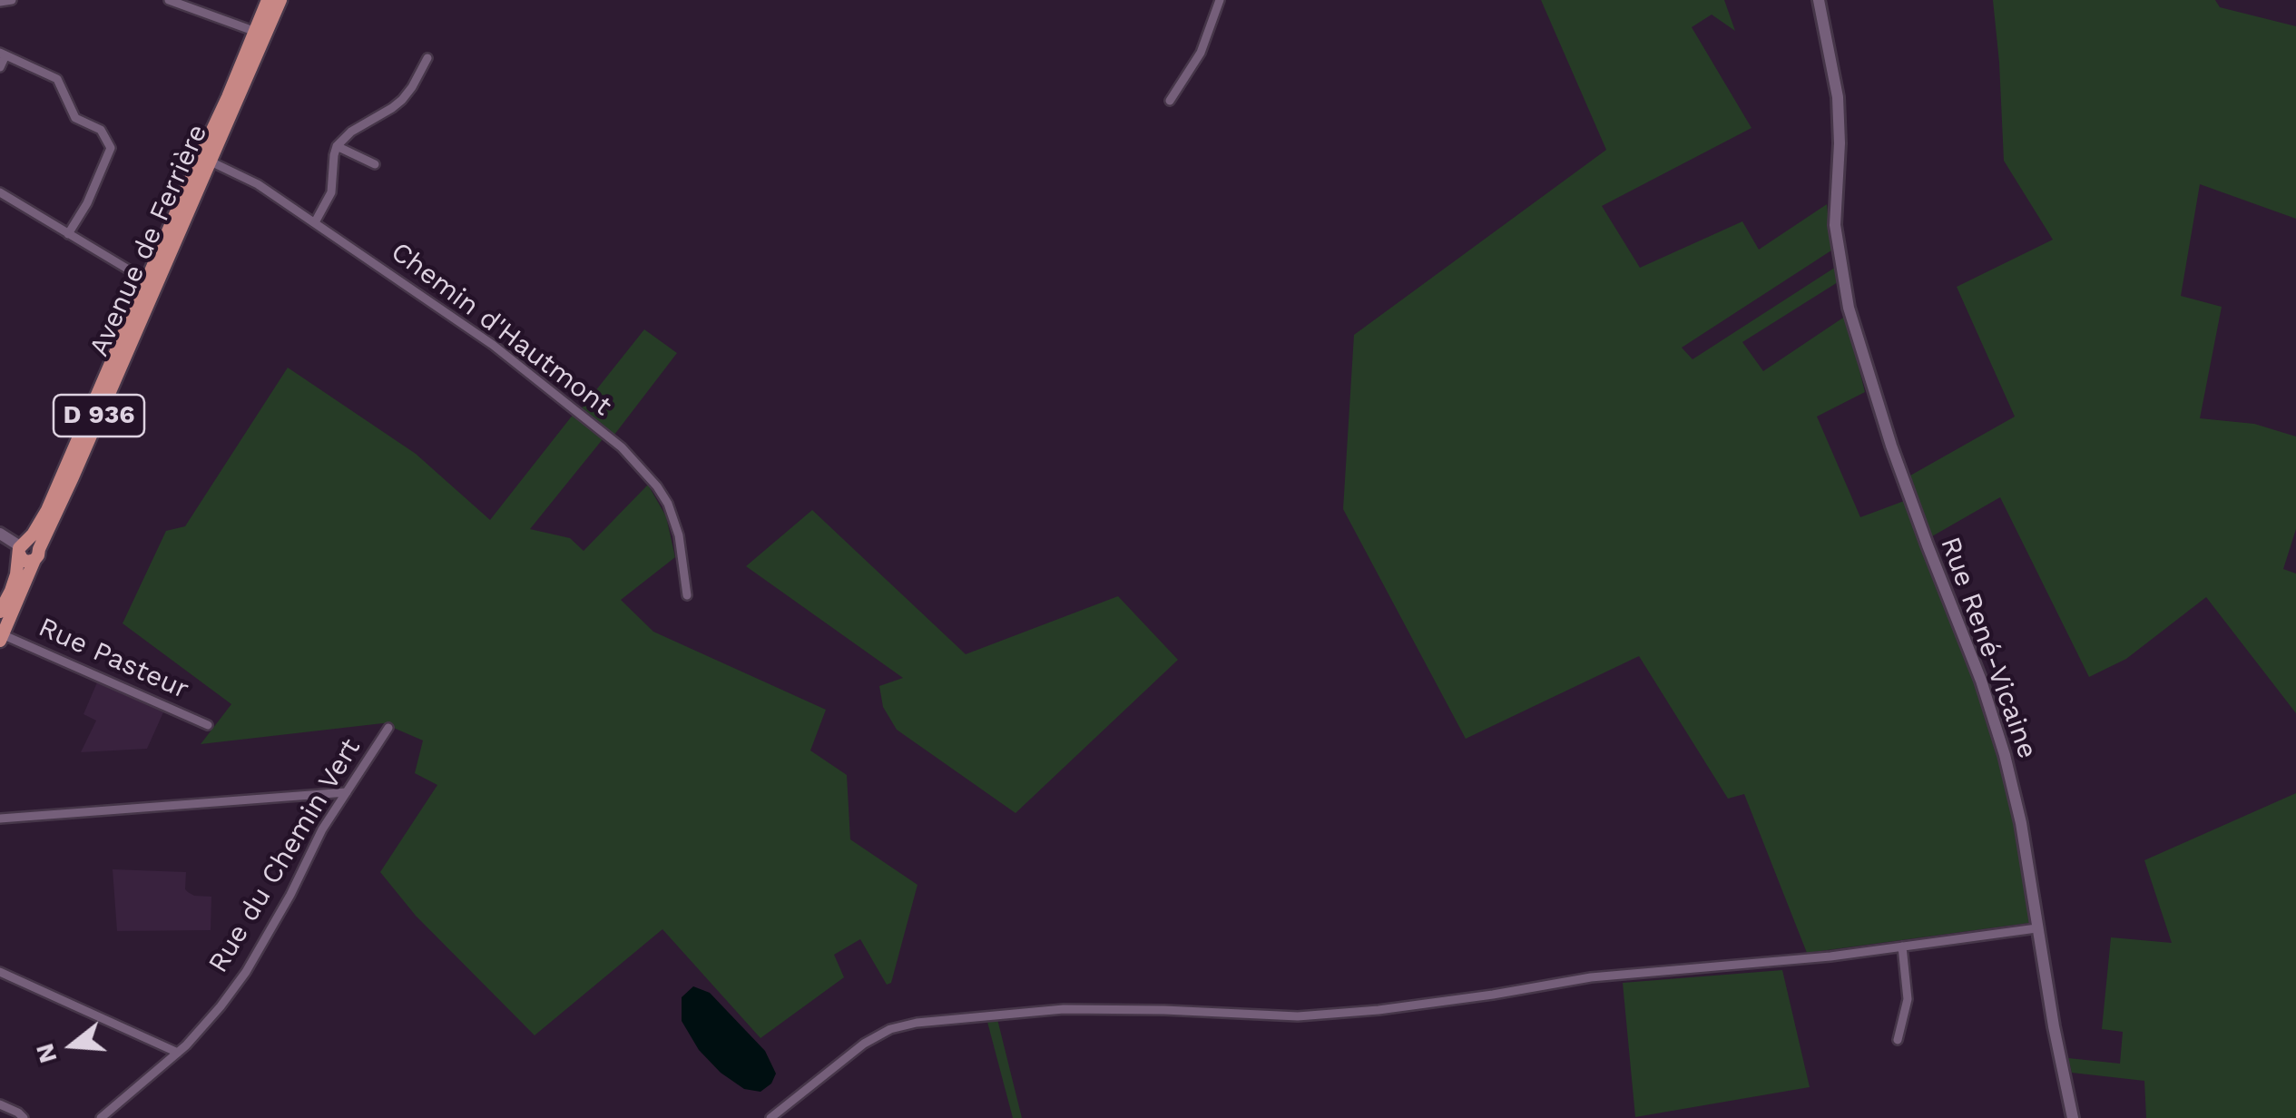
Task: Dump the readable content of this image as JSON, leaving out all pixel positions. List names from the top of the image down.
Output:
{
  "streets": {
    "main road": ["Avenue de Ferrière", "D 936"],
    "street": [
      "Chemin d'Hautmont",
      "Rue René-Vicaine",
      "Rue Pasteur",
      "Rue du Chemin Vert"
    ]
  },
  "crossings": [
    ["Avenue de Ferrière", "Chemin d'Hautmont"],
    ["Avenue de Ferrière", "Rue Pasteur"]
  ],
  "north": "left"
}
